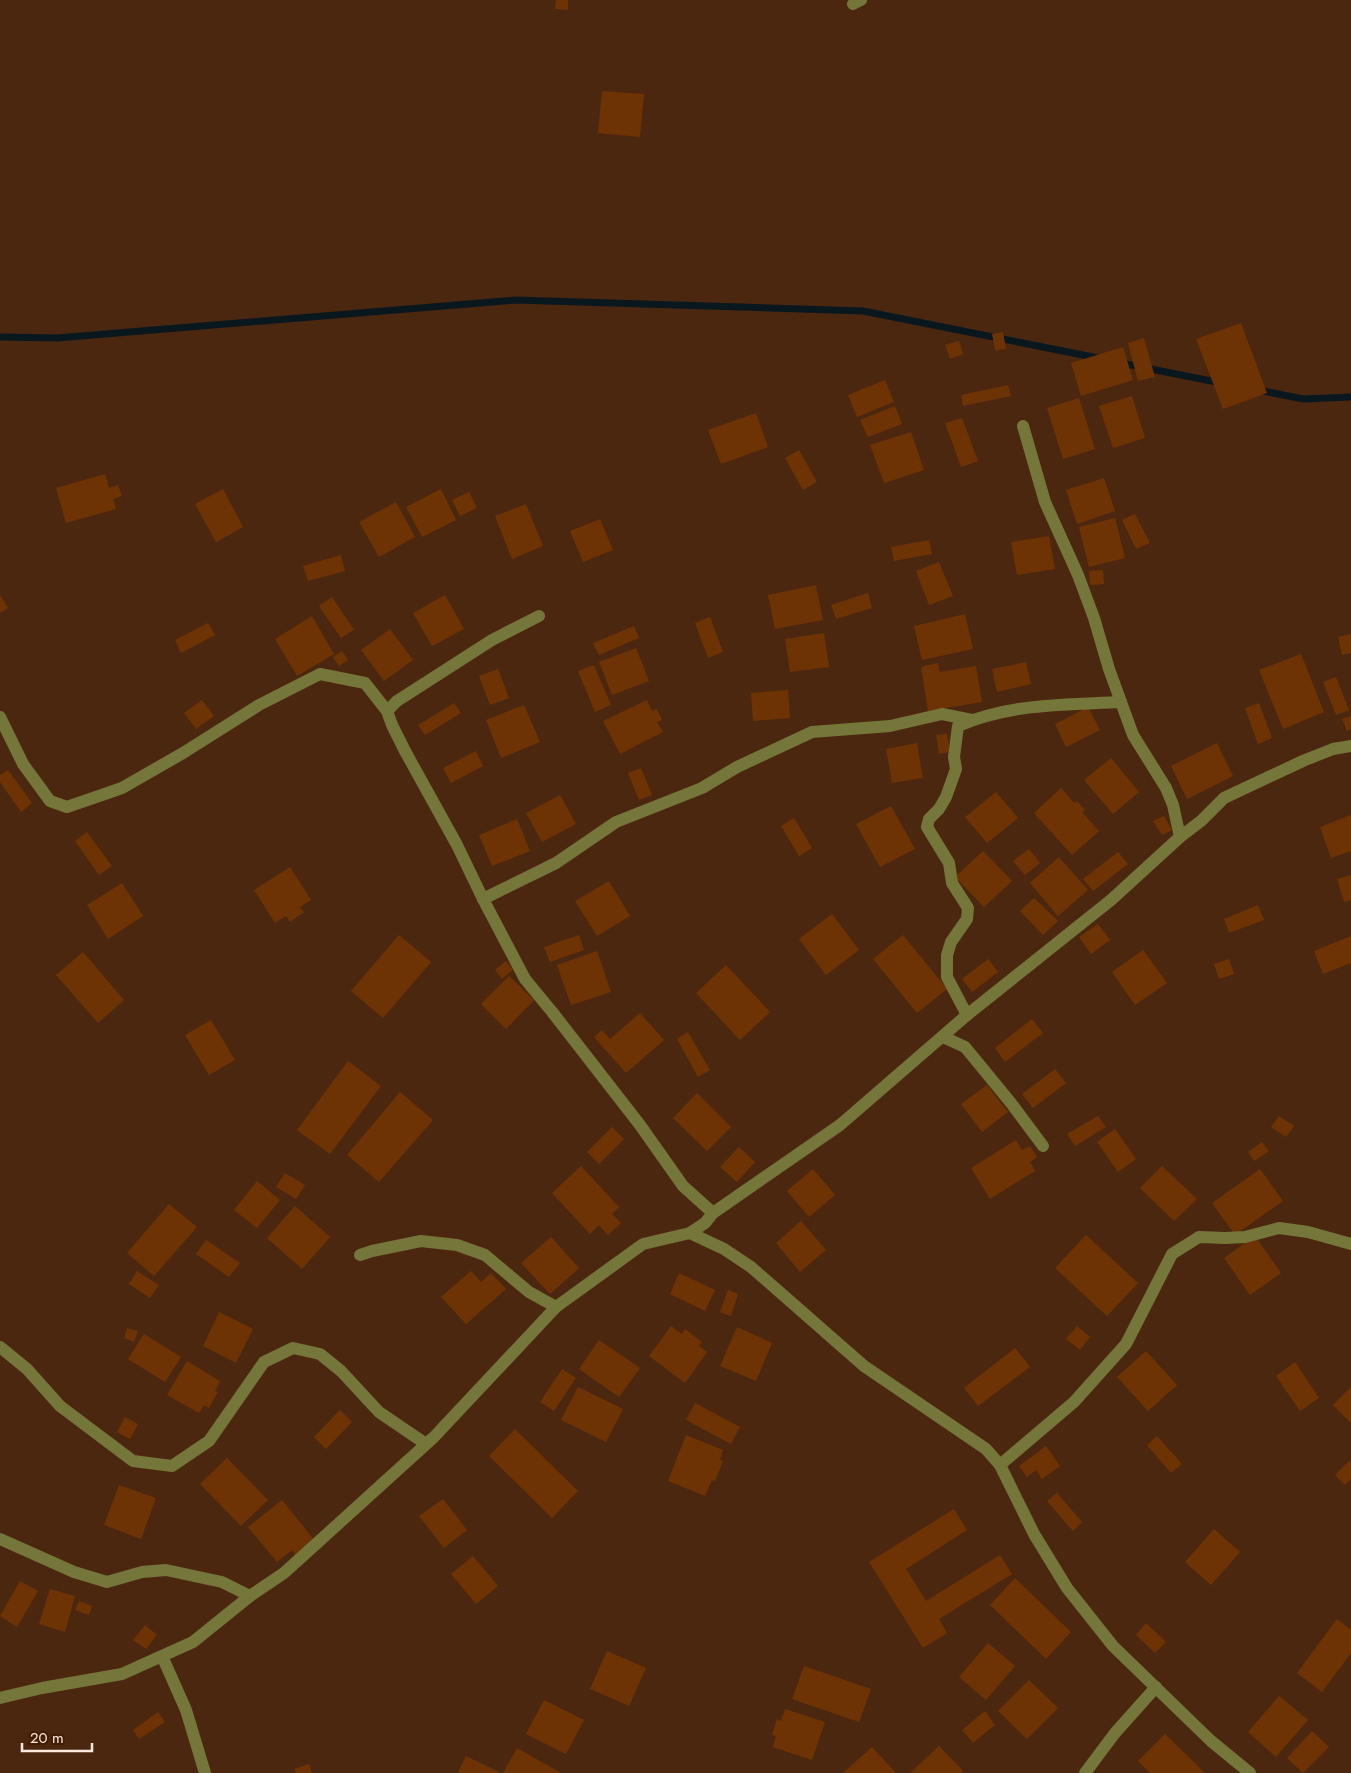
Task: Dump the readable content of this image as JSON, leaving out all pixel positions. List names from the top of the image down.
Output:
{
  "scale_bar": "20 m"
}
